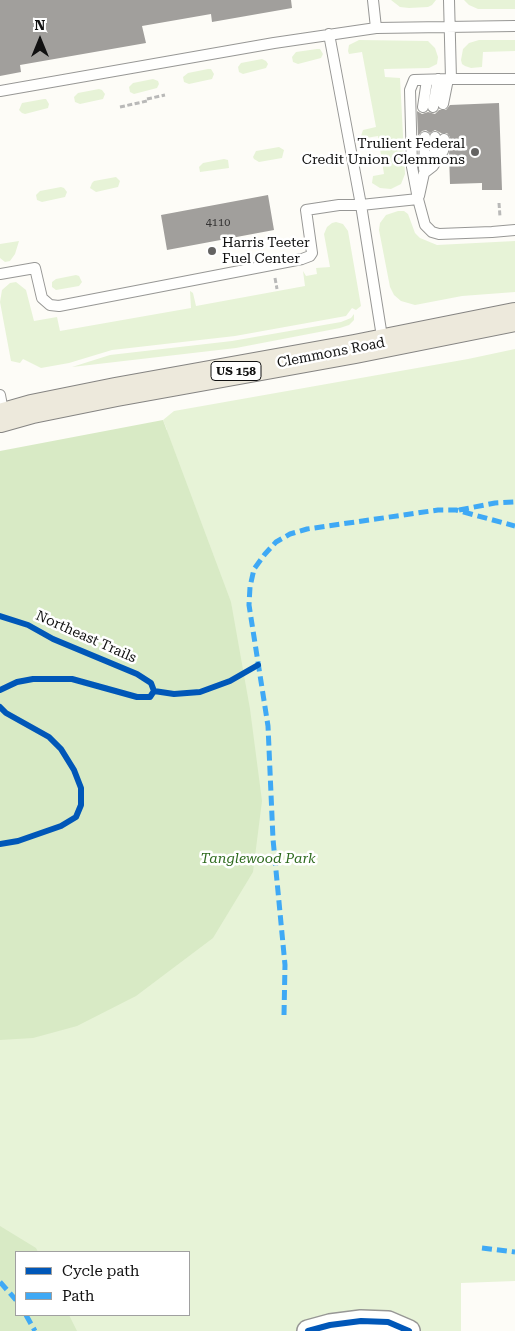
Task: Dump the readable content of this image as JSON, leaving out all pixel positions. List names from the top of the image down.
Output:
{
  "streets": {
    "main road": ["Clemmons Road", "US 158"],
    "cycle path": ["Northeast Trails"]
  },
  "parks": ["Tanglewood Park"],
  "places": ["Trulient Federal Credit Union Clemmons", "Harris Teeter Fuel Center"],
  "house_numbers": ["4110"],
  "legend": ["Cycle path", "Path"],
  "north": "top"
}
